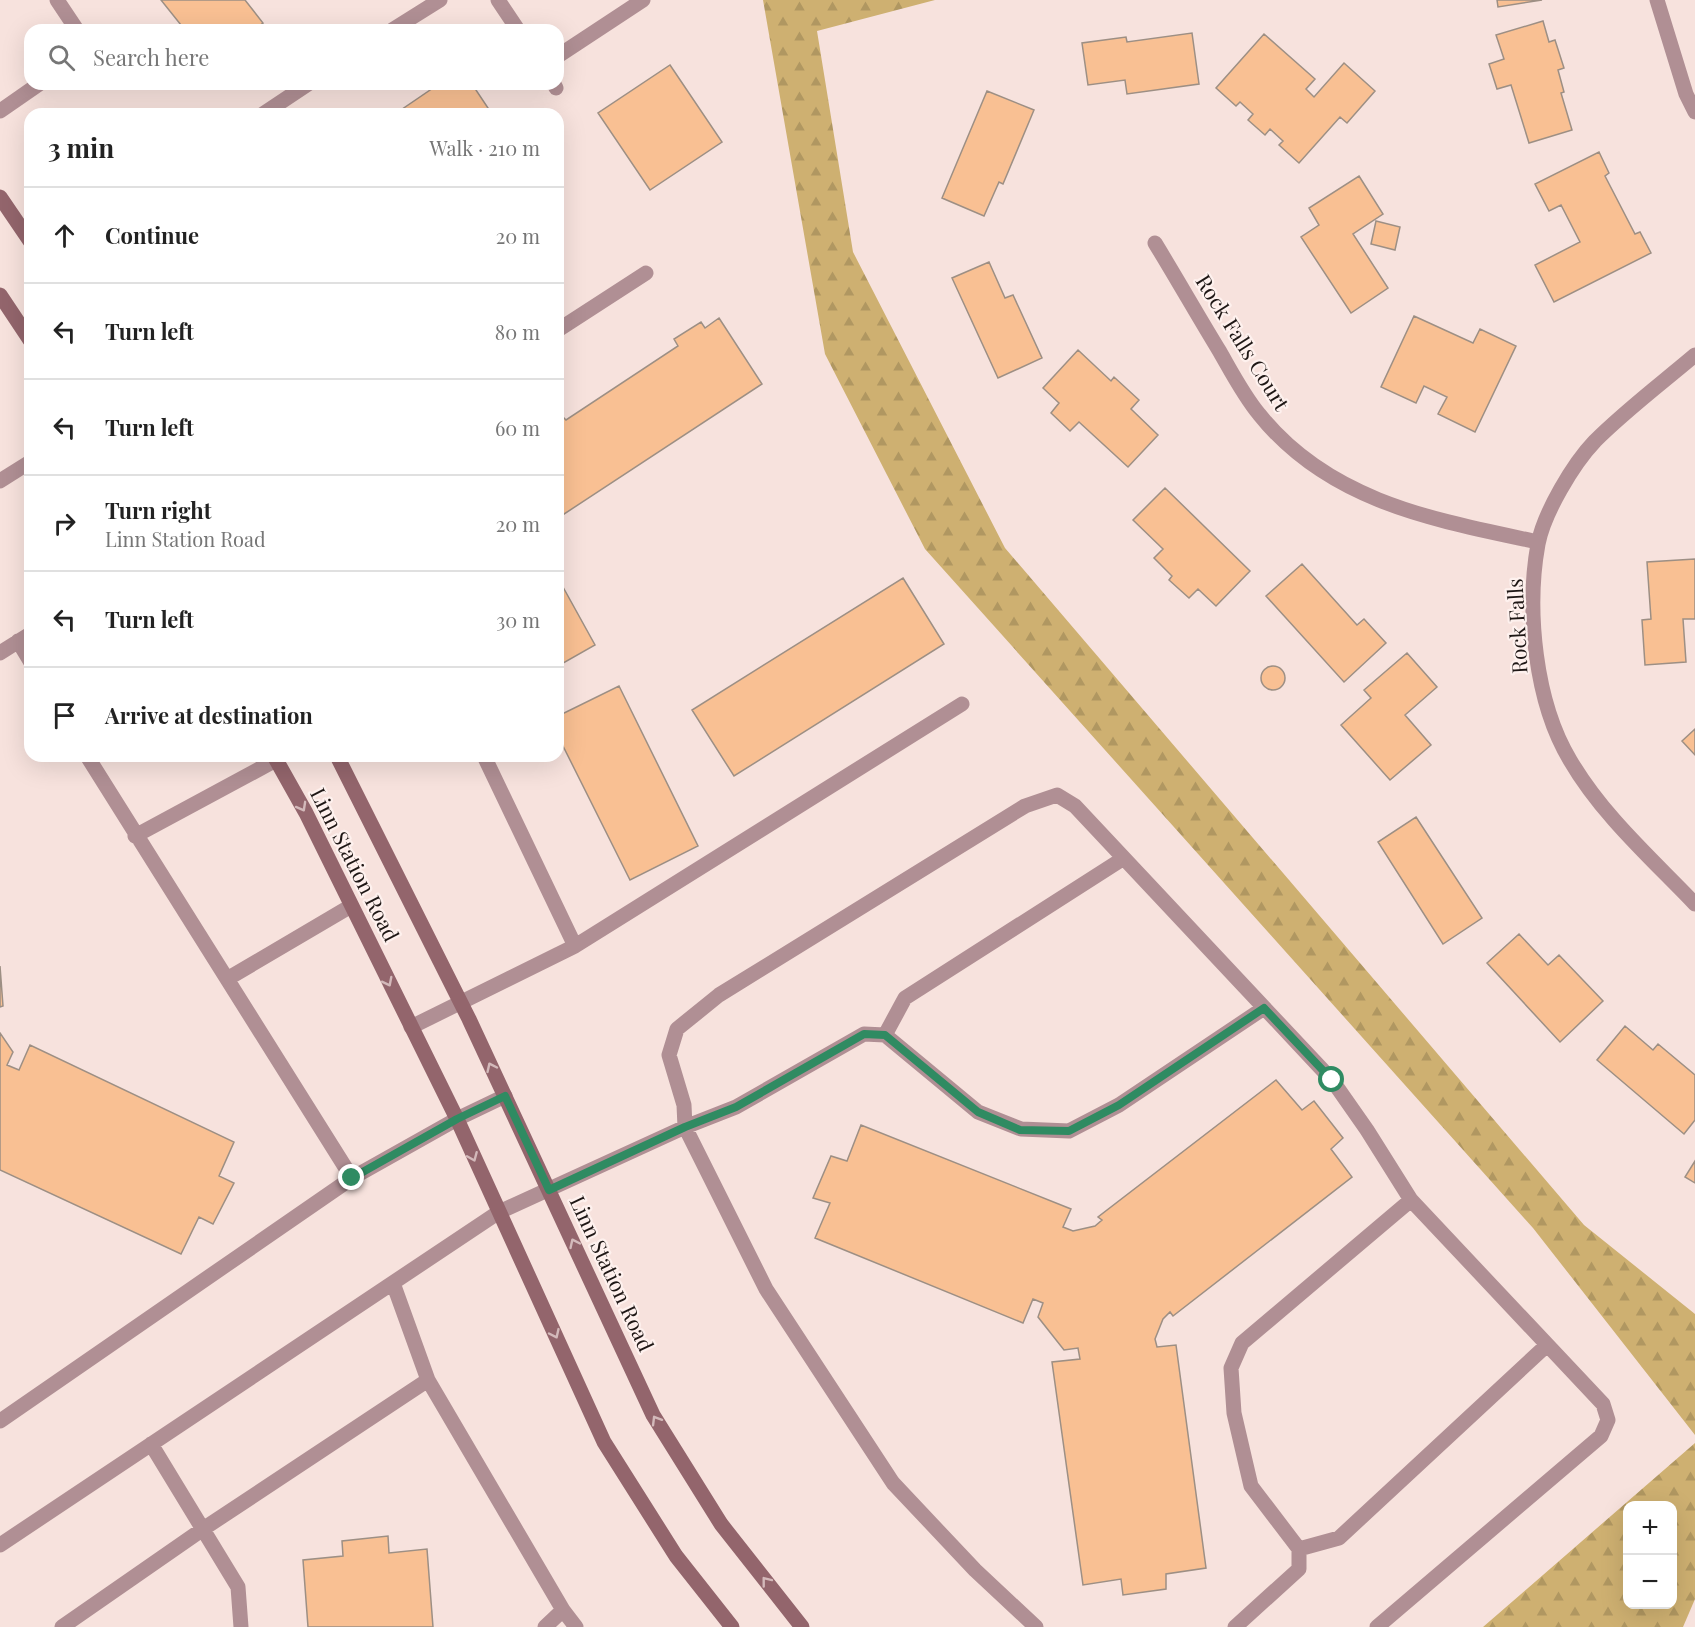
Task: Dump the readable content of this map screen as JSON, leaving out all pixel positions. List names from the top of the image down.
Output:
{
  "streets": {
    "street": ["Rock Falls Court", "Rock Falls", "Linn Station Road"]
  },
  "crossings": [
    ["Rock Falls Court", "Rock Falls"]
  ],
  "page": {
    "search": "Search here",
    "heading": ["3 min", "Walk · 210 m"],
    "list": [
      ["Continue", "20 m"],
      ["Turn left", "80 m"],
      ["Turn left", "60 m"],
      ["Turn right", "Linn Station Road", "20 m"],
      ["Turn left", "30 m"],
      "Arrive at destination"
    ],
    "map_buttons": ["+", "−"]
  }
}
